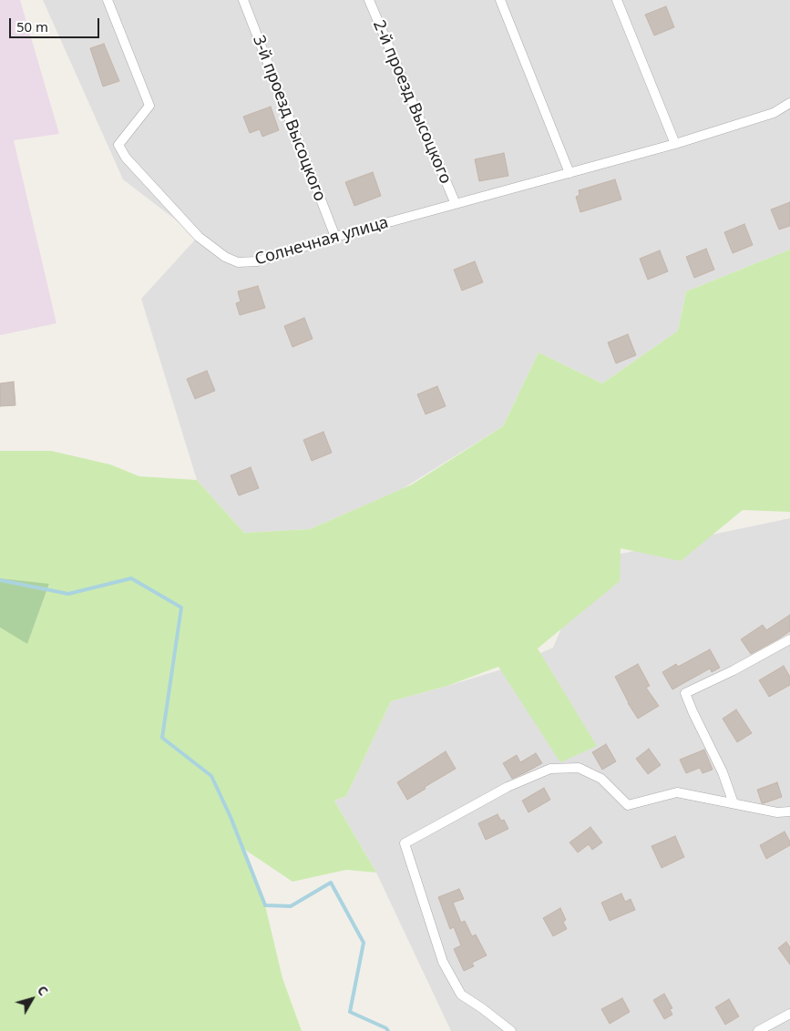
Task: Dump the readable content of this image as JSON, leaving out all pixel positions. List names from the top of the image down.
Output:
{
  "streets": {
    "street": ["2-й проезд Высоцкого", "3-й проезд Высоцкого", "Солнечная улица"]
  },
  "crossings": [
    ["2-й проезд Высоцкого", "Солнечная улица"],
    ["3-й проезд Высоцкого", "Солнечная улица"]
  ],
  "scale_bar": "50 m",
  "north": "top right"
}
